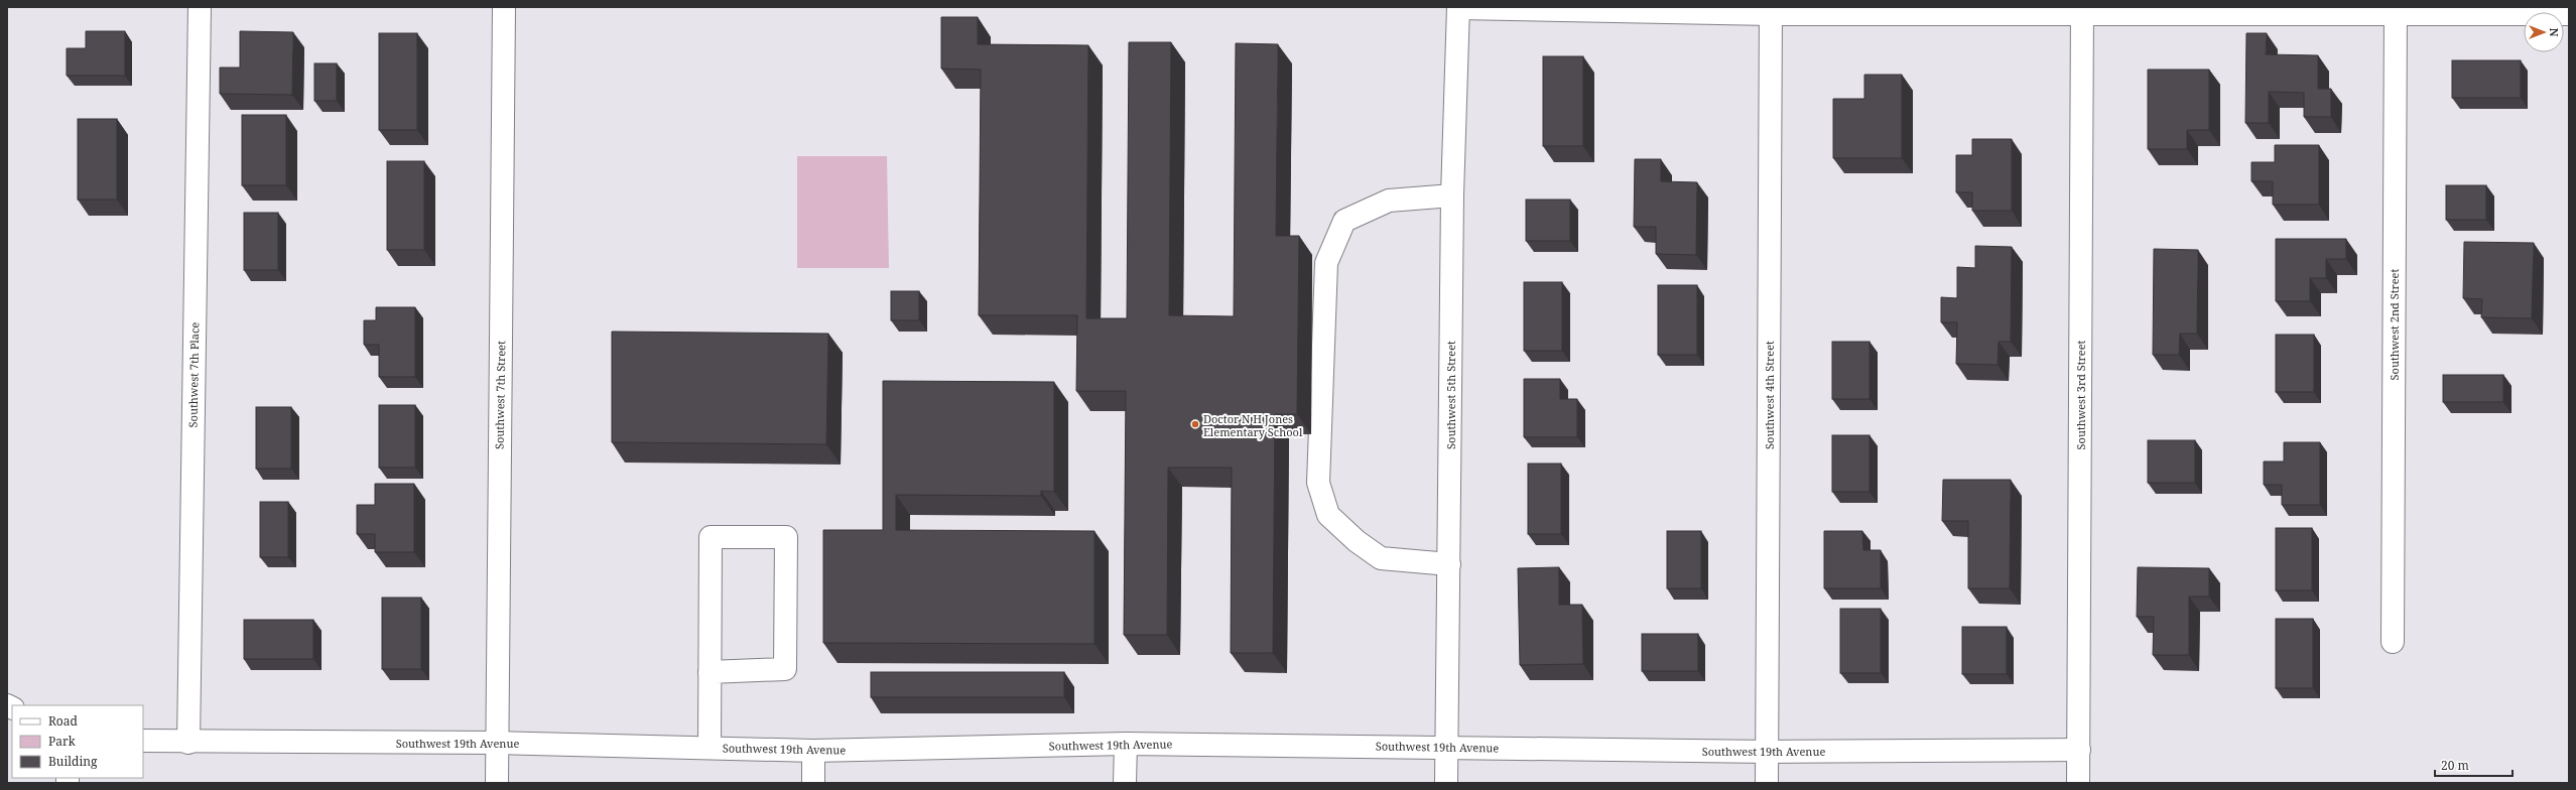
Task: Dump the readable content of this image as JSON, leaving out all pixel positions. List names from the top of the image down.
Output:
{
  "streets": {
    "street": [
      "Southwest 2nd Street",
      "Southwest 7th Place",
      "Southwest 7th Street",
      "Southwest 5th Street",
      "Southwest 4th Street",
      "Southwest 3rd Street",
      "Southwest 19th Avenue"
    ]
  },
  "crossings": [
    ["Southwest 7th Place", "Southwest 19th Avenue"],
    ["Southwest 7th Street", "Southwest 19th Avenue"],
    ["Southwest 5th Street", "Southwest 19th Avenue"],
    ["Southwest 4th Street", "Southwest 19th Avenue"],
    ["Southwest 3rd Street", "Southwest 19th Avenue"]
  ],
  "places": ["Doctor N H Jones Elementary School"],
  "legend": ["Road", "Park", "Building"],
  "scale_bar": "20 m",
  "north": "right"
}
